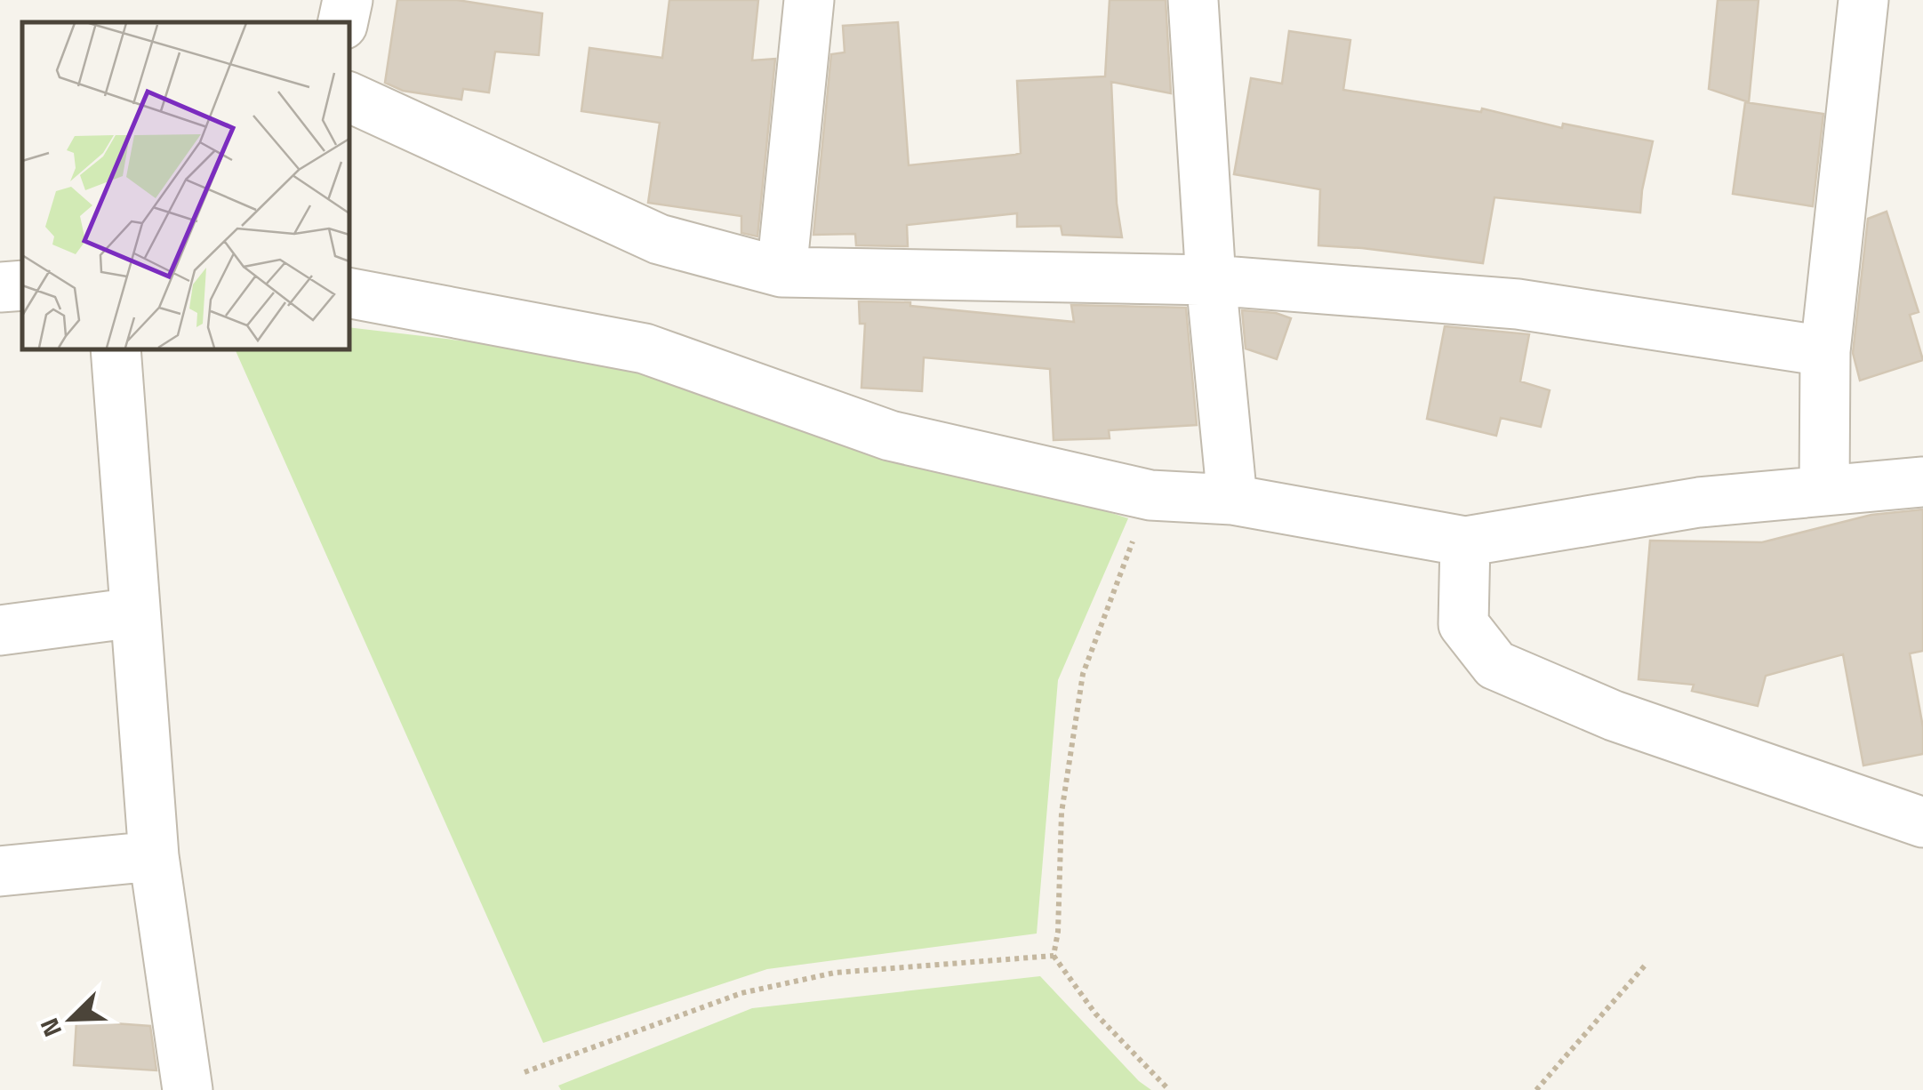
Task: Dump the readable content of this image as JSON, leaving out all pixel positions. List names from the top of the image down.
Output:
{
  "north": "bottom left"
}
